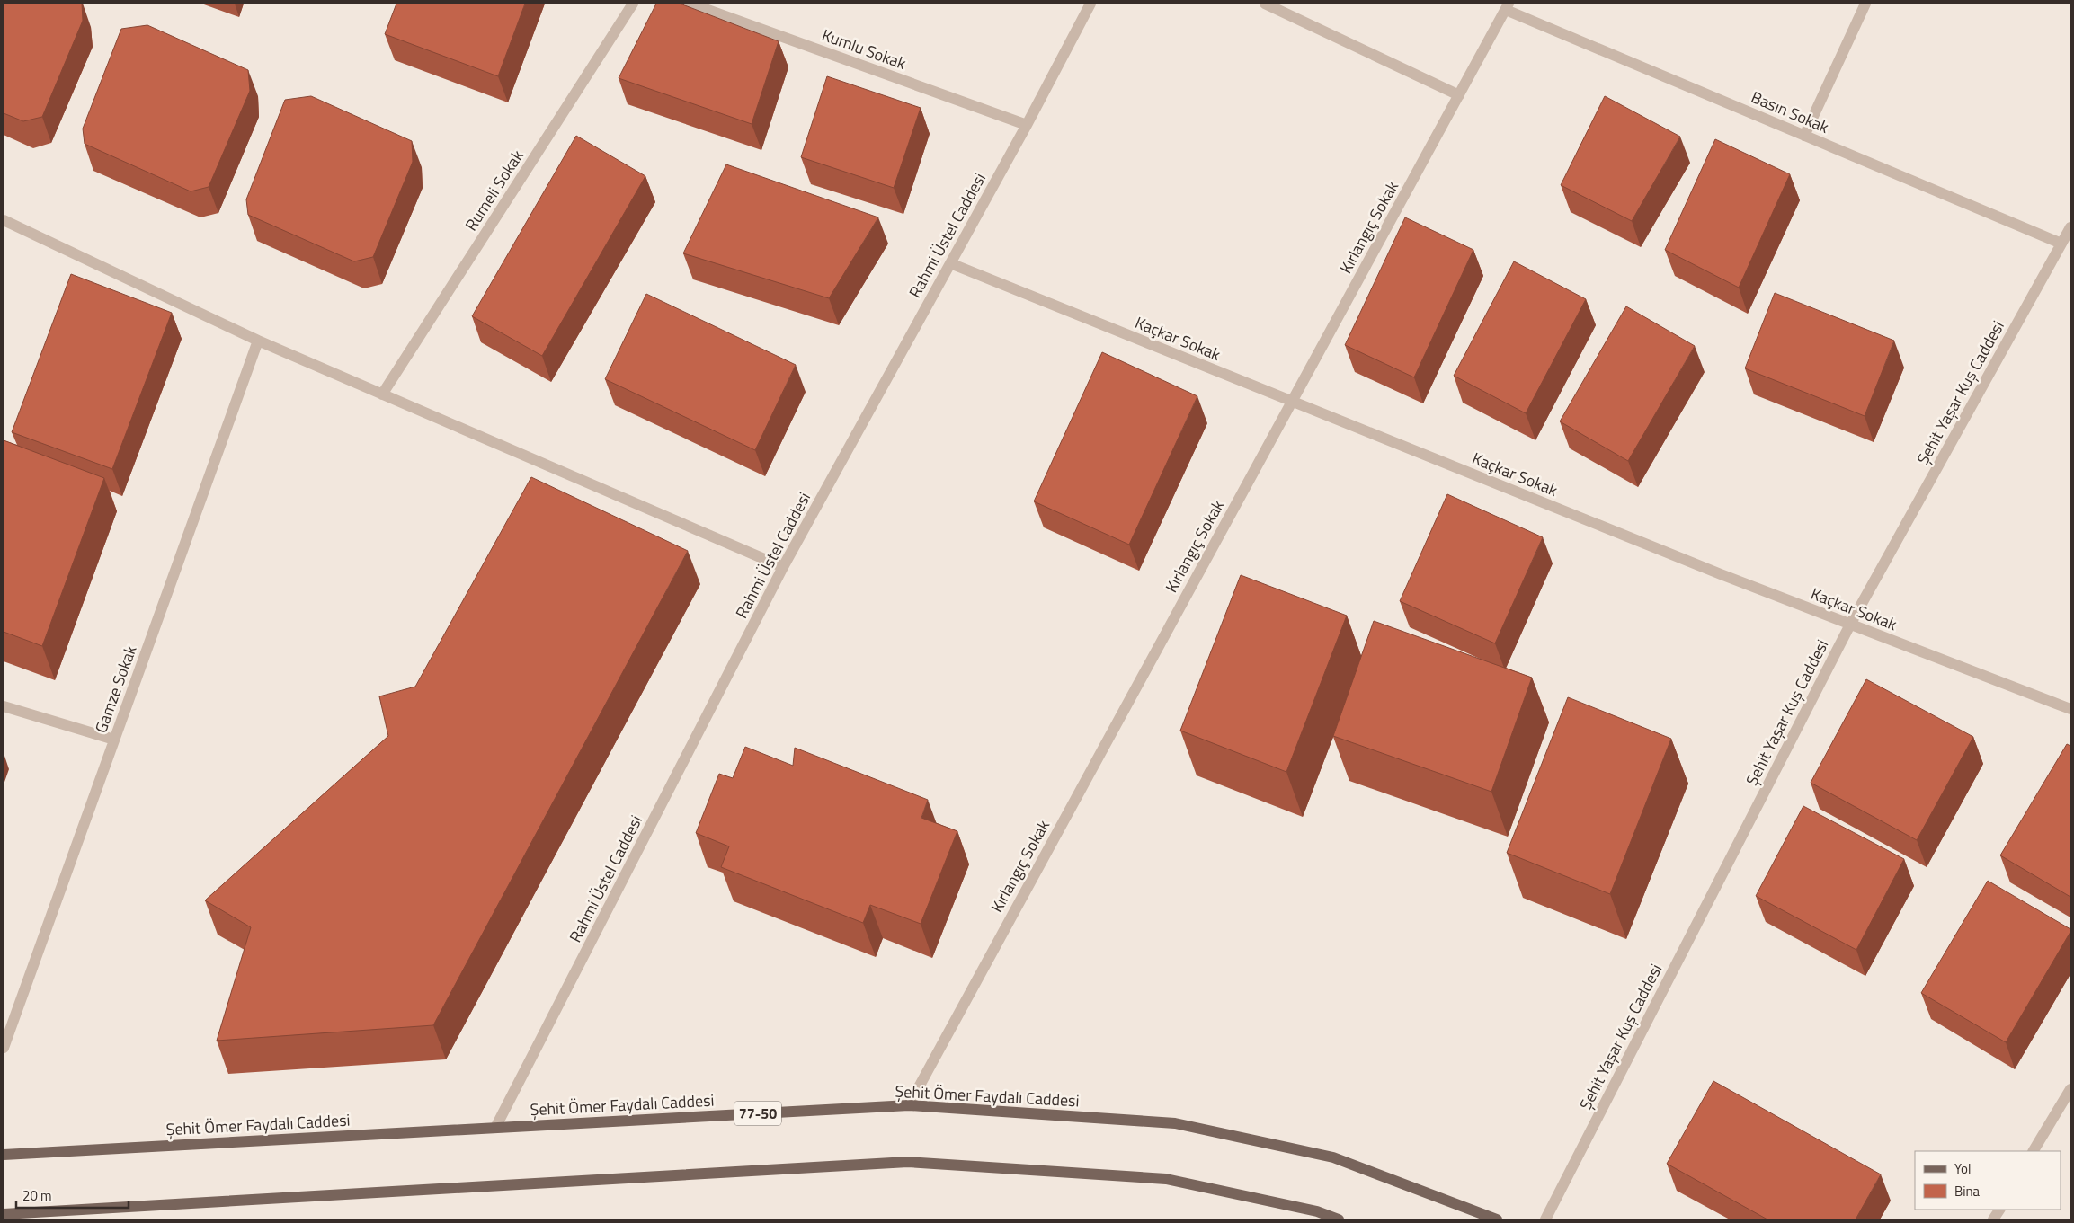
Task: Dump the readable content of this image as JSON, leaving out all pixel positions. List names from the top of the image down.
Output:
{
  "streets": {
    "main road": ["Şehit Ömer Faydalı Caddesi", "77-50"],
    "street": [
      "Kumlu Sokak",
      "Basın Sokak",
      "Rumeli Sokak",
      "Kırlangıç Sokak",
      "Rahmi Üstel Caddesi",
      "Kaçkar Sokak",
      "Şehit Yaşar Kuş Caddesi",
      "Gamze Sokak"
    ]
  },
  "crossings": [
    ["Kumlu Sokak", "Rahmi Üstel Caddesi"],
    ["Basın Sokak", "Kırlangıç Sokak"],
    ["Basın Sokak", "Şehit Yaşar Kuş Caddesi"],
    ["Kırlangıç Sokak", "Kaçkar Sokak"],
    ["Kırlangıç Sokak", "Şehit Ömer Faydalı Caddesi"],
    ["Rahmi Üstel Caddesi", "Kaçkar Sokak"],
    ["Rahmi Üstel Caddesi", "Şehit Ömer Faydalı Caddesi"],
    ["Kaçkar Sokak", "Şehit Yaşar Kuş Caddesi"]
  ],
  "legend": ["Yol", "Bina"],
  "scale_bar": "20 m"
}
